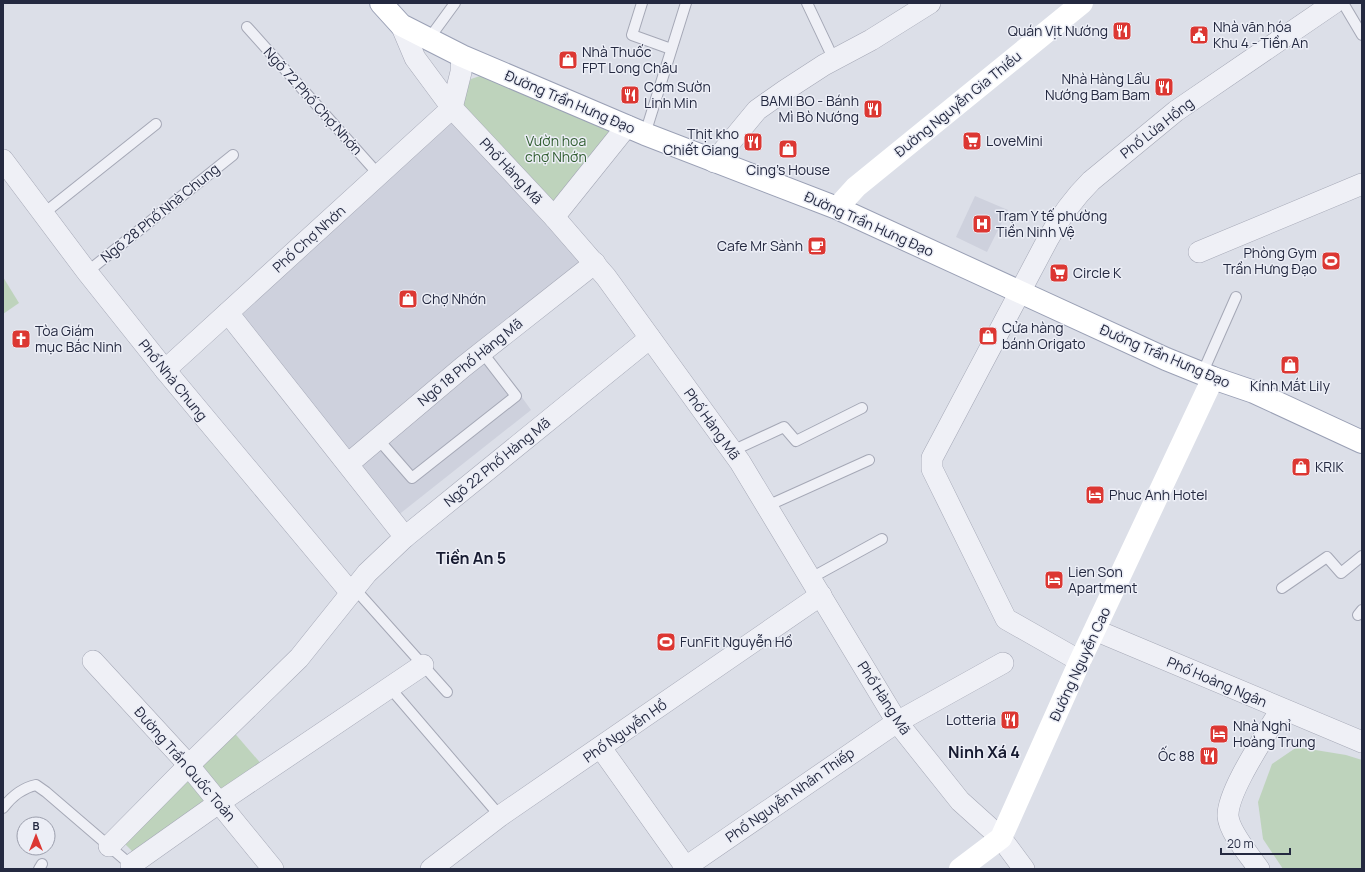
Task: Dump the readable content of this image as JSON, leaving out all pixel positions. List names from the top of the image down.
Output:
{
  "streets": {
    "main road": ["Đường Trần Hưng Đạo", "Đường Nguyễn Gia Thiều", "Đường Nguyễn Cao"],
    "street": [
      "Phố Lửa Hồng",
      "Phố Hàng Mã",
      "Phố Chợ Nhớn",
      "Ngõ 18 Phố Hàng Mã",
      "Phố Nhà Chung",
      "Ngõ 22 Phố Hàng Mã",
      "Phố Hoàng Ngân",
      "Phố Nguyễn Hồ",
      "Đường Trần Quốc Toản",
      "Phố Nguyễn Nhân Thiếp"
    ],
    "lane": ["Ngõ 72 Phố Chợ Nhớn", "Ngõ 28 Phố Nhà Chung"]
  },
  "crossings": [
    ["Ngõ 72 Phố Chợ Nhớn", "Phố Chợ Nhớn"],
    ["Đường Trần Hưng Đạo", "Đường Nguyễn Gia Thiều"],
    ["Đường Trần Hưng Đạo", "Phố Lửa Hồng"],
    ["Đường Trần Hưng Đạo", "Phố Hàng Mã"],
    ["Đường Trần Hưng Đạo", "Đường Nguyễn Cao"],
    ["Phố Lửa Hồng", "Đường Nguyễn Cao"],
    ["Phố Hàng Mã", "Phố Chợ Nhớn"],
    ["Phố Hàng Mã", "Ngõ 18 Phố Hàng Mã"],
    ["Phố Hàng Mã", "Ngõ 22 Phố Hàng Mã"],
    ["Phố Hàng Mã", "Đường Nguyễn Cao"],
    ["Phố Hàng Mã", "Phố Nguyễn Hồ"],
    ["Phố Hàng Mã", "Phố Nguyễn Nhân Thiếp"],
    ["Ngõ 28 Phố Nhà Chung", "Phố Nhà Chung"],
    ["Phố Chợ Nhớn", "Phố Nhà Chung"],
    ["Phố Nhà Chung", "Ngõ 22 Phố Hàng Mã"],
    ["Ngõ 22 Phố Hàng Mã", "Đường Trần Quốc Toản"],
    ["Đường Nguyễn Cao", "Phố Hoàng Ngân"]
  ],
  "districts": ["Tiền An 5", "Ninh Xá 4"],
  "parks": ["Vườn hoa chợ Nhớn"],
  "places": {
    "restaurant": [
      "Quán Vịt Nướng",
      "Nhà Hàng Lẩu Nướng Bam Bam",
      "Cơm Sườn Linh Min",
      "BAMI BO - Bánh Mì Bò Nướng",
      "Thịt kho Chiết Giang",
      "Lotteria",
      "Ốc 88"
    ],
    "public building": ["Nhà văn hóa Khu 4 - Tiền An"],
    "shop": [
      "Nhà Thuốc FPT Long Châu",
      "Cing's House",
      "Chợ Nhớn",
      "Cửa hàng bánh Origato",
      "Kính Mắt Lily",
      "KRIK"
    ],
    "supermarket": ["LoveMini", "Circle K"],
    "hospital": ["Trạm Y tế phường Tiền Ninh Vệ"],
    "cafe": ["Cafe Mr Sành"],
    "sports": ["Phòng Gym Trần Hưng Đạo", "FunFit Nguyễn Hồ"],
    "church": ["Tòa Giám mục Bắc Ninh"],
    "hotel": ["Phuc Anh Hotel", "Lien Son Apartment", "Nhà Nghỉ Hoàng Trung"]
  },
  "scale_bar": "20 m",
  "north": "top"
}
